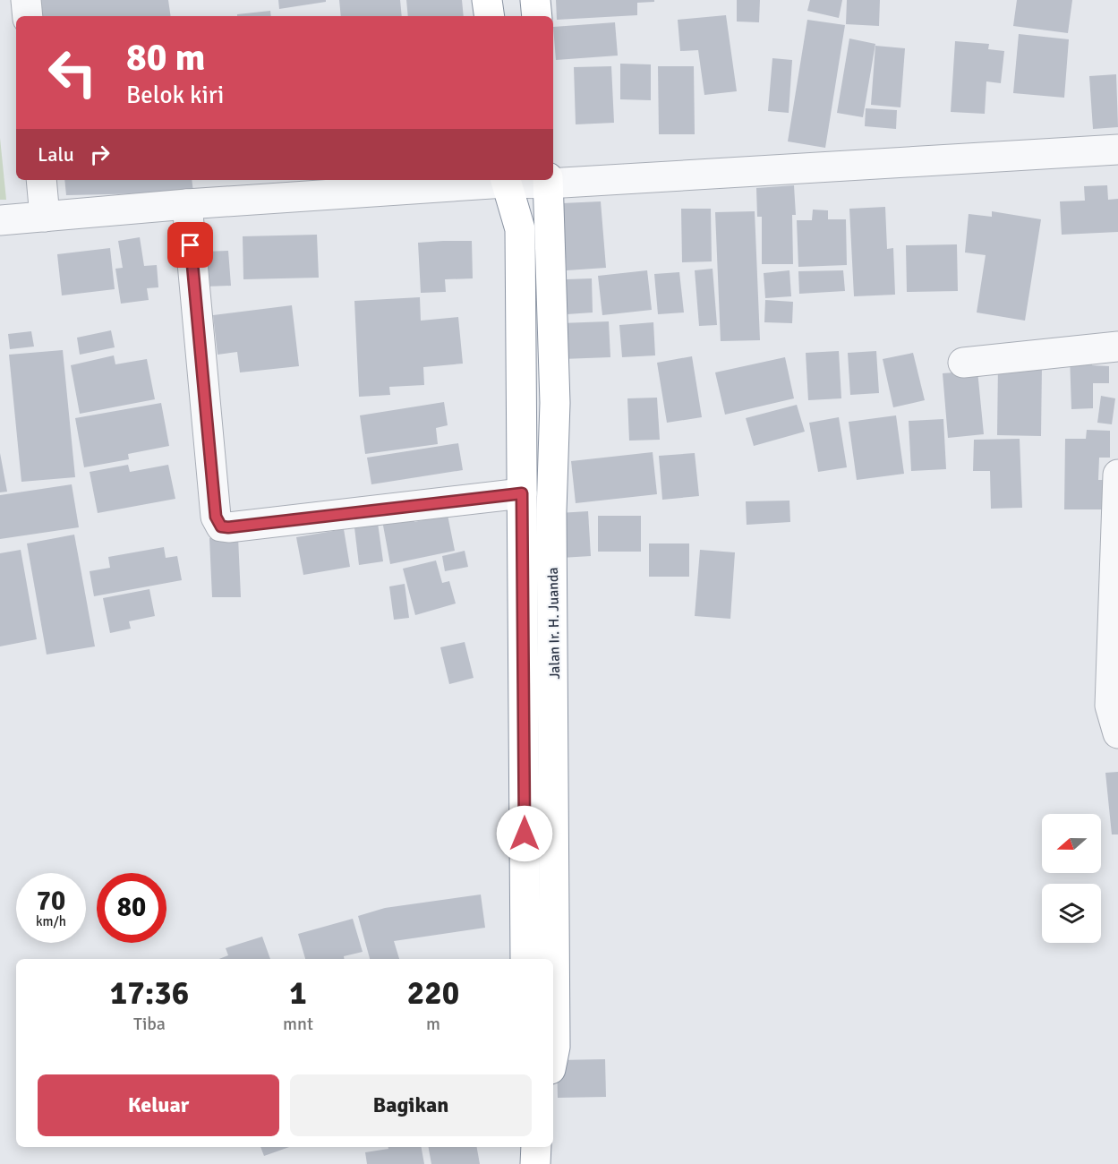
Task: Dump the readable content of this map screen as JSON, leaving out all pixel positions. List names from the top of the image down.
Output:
{
  "streets": {
    "highway": ["Jalan Ir. H. Juanda"]
  },
  "north": "left",
  "page": {
    "turn": ["80 m", "Belok kiri"],
    "then": "Lalu",
    "speed": "70 km/h",
    "limit": "80",
    "eta": [
      "17:36",
      "Tiba",
      "1",
      "mnt",
      "220",
      "m"
    ],
    "buttons": ["Keluar", "Bagikan"]
  }
}
